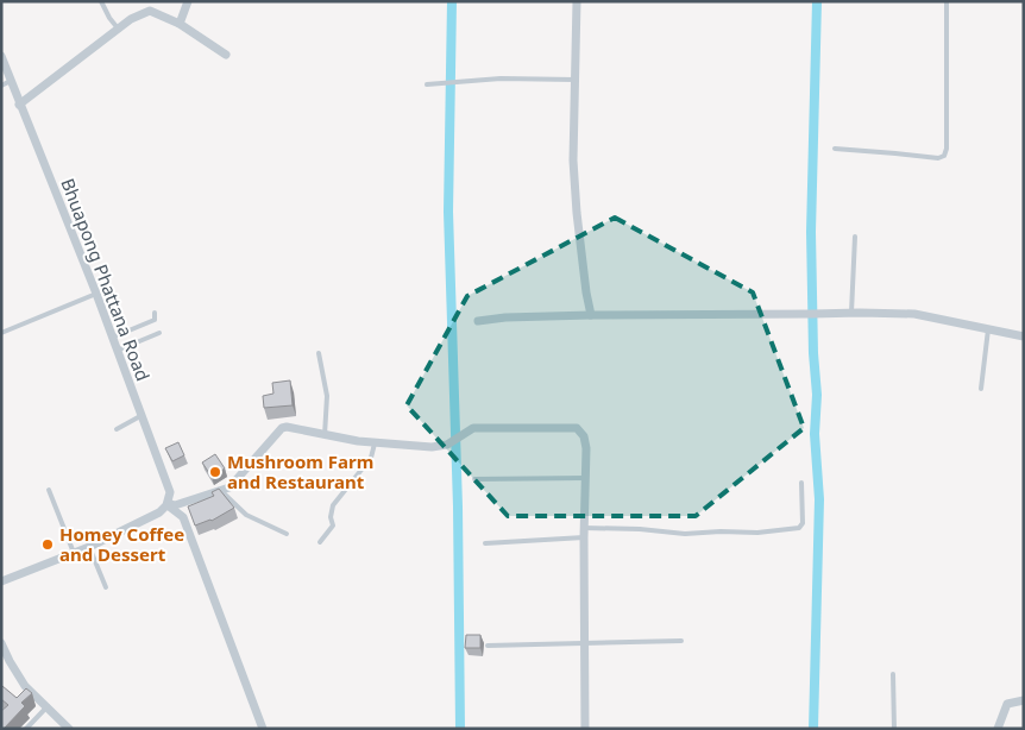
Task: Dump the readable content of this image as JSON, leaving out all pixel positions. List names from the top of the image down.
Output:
{
  "streets": {
    "street": ["Bhuapong Phattana Road"]
  },
  "places": ["Mushroom Farm and Restaurant", "Homey Coffee and Dessert"]
}
